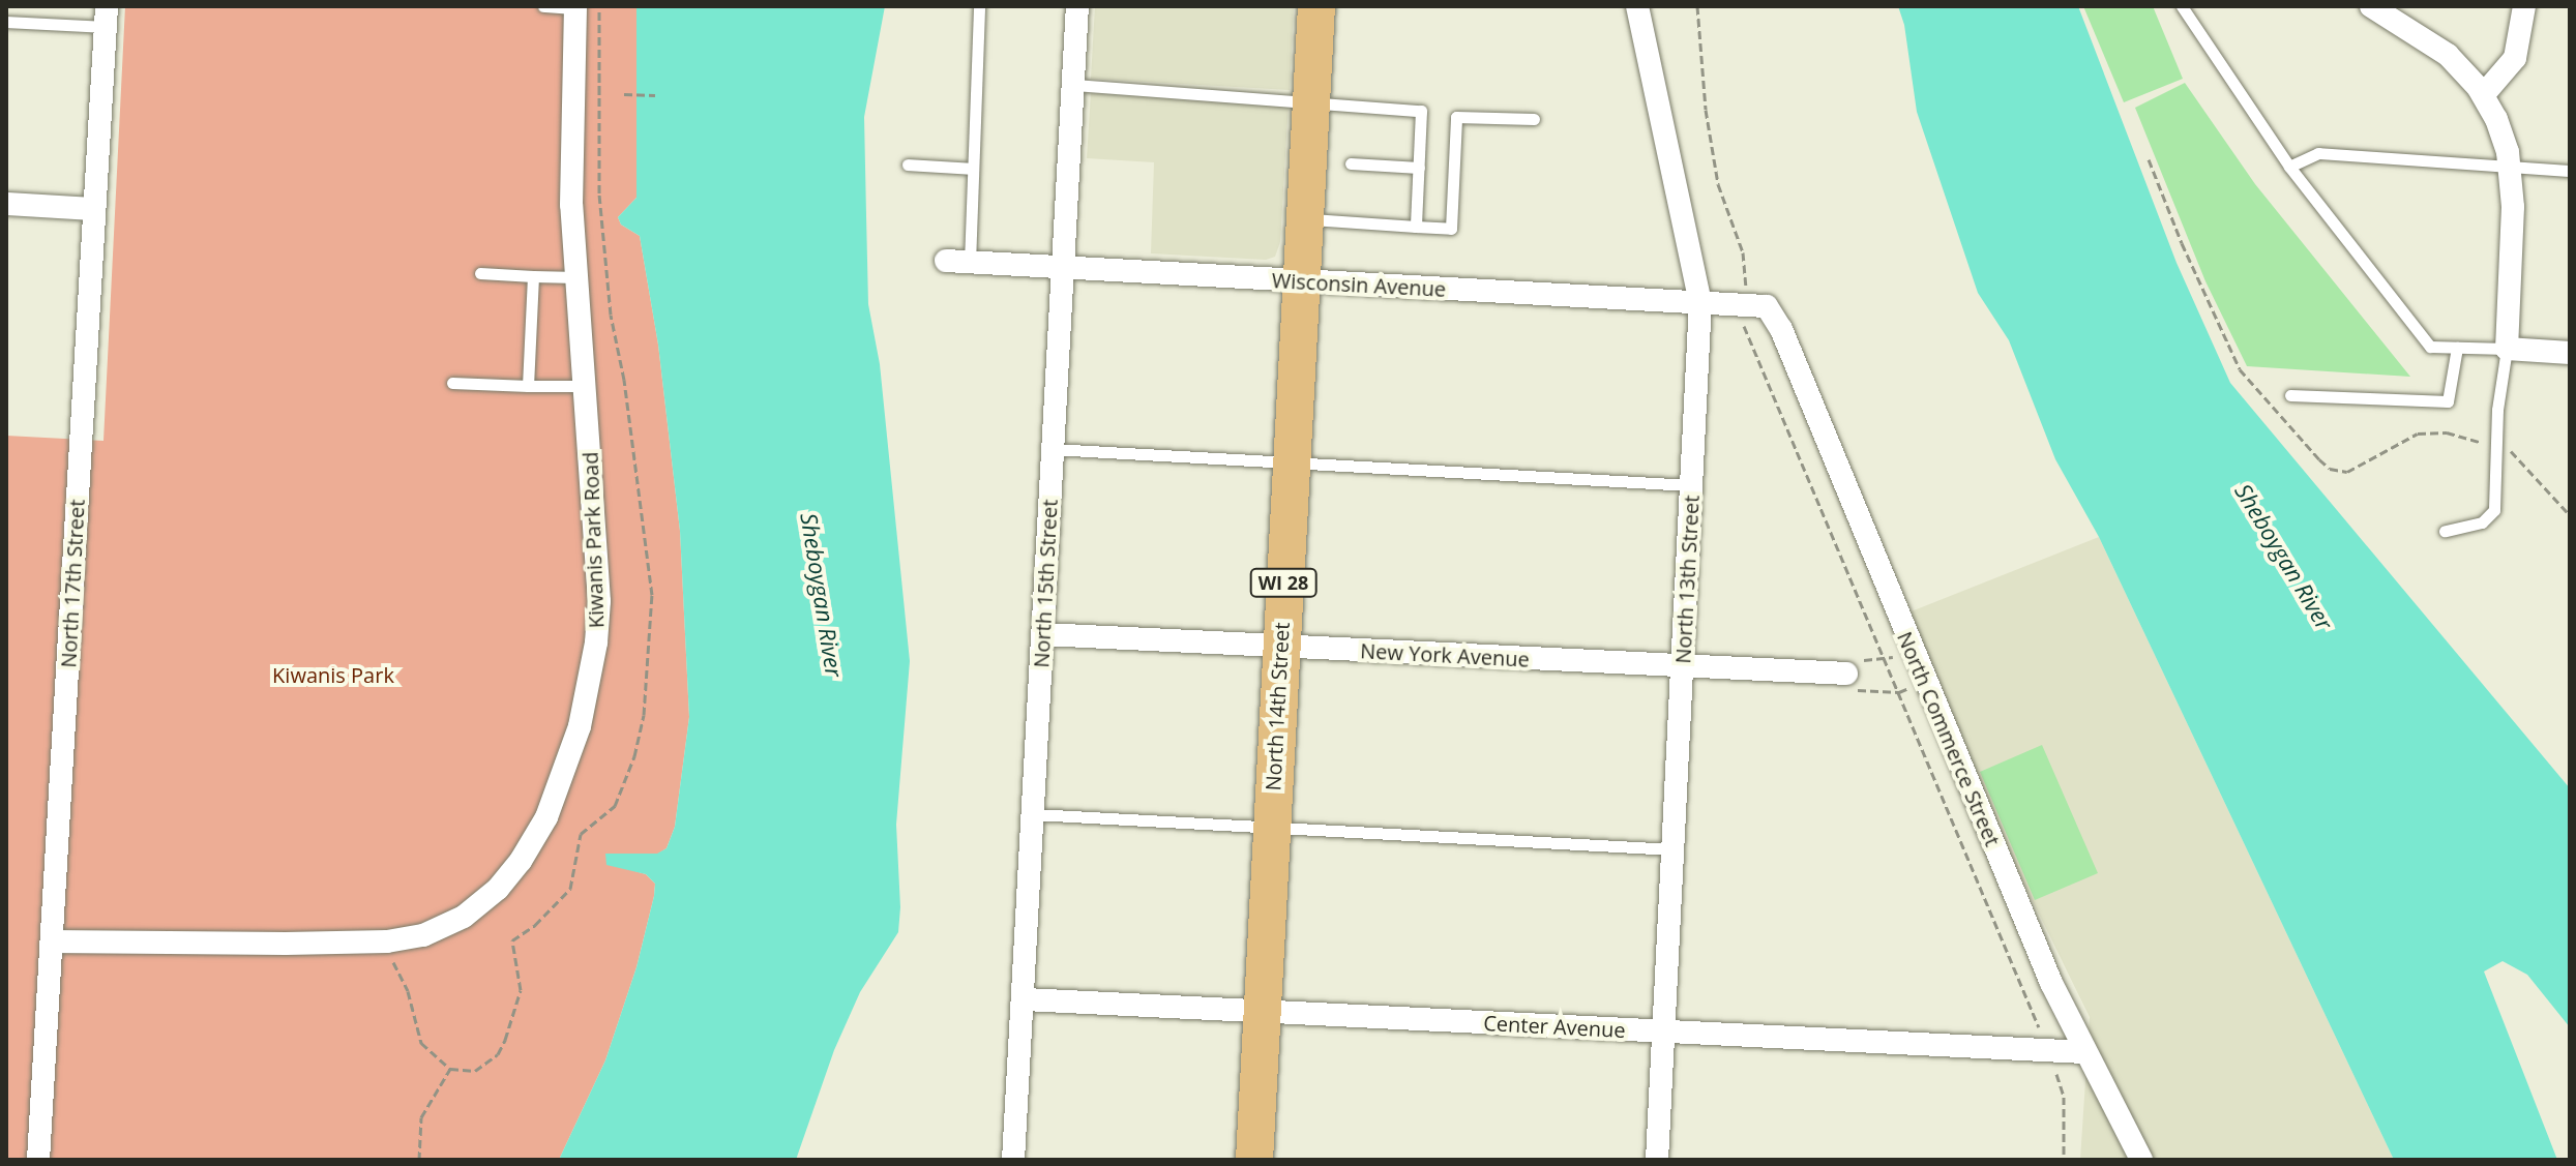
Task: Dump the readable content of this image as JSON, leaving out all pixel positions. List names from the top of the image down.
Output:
{
  "streets": {
    "main road": ["WI 28", "North 14th Street"],
    "street": [
      "Wisconsin Avenue",
      "Kiwanis Park Road",
      "North 13th Street",
      "North 17th Street",
      "North 15th Street",
      "New York Avenue",
      "North Commerce Street",
      "Center Avenue"
    ]
  },
  "crossings": [
    ["Wisconsin Avenue", "North 13th Street"],
    ["Wisconsin Avenue", "North 15th Street"],
    ["Wisconsin Avenue", "North 14th Street"],
    ["Wisconsin Avenue", "North Commerce Street"],
    ["Kiwanis Park Road", "North 17th Street"],
    ["North 13th Street", "New York Avenue"],
    ["North 13th Street", "Center Avenue"],
    ["North 15th Street", "New York Avenue"],
    ["North 15th Street", "Center Avenue"],
    ["New York Avenue", "North 14th Street"],
    ["North 14th Street", "Center Avenue"],
    ["North Commerce Street", "Center Avenue"]
  ],
  "water": ["Sheboygan River"],
  "parks": ["Kiwanis Park"]
}
